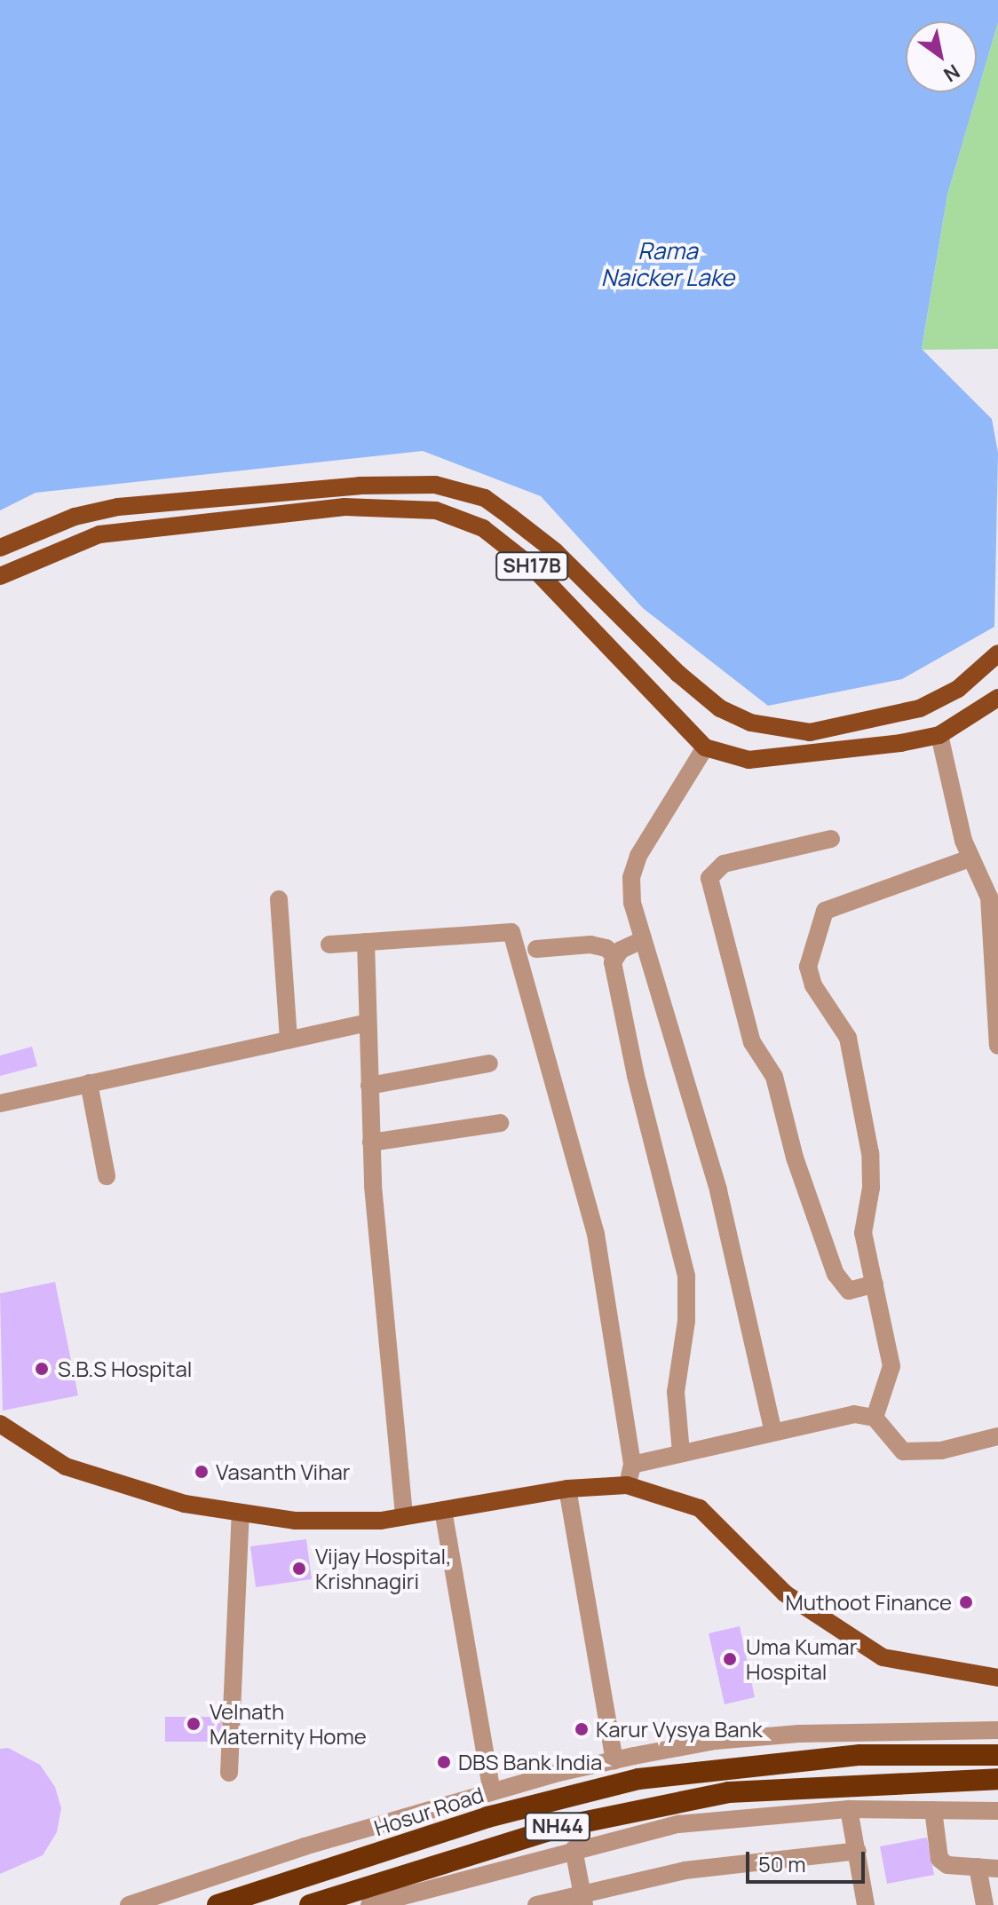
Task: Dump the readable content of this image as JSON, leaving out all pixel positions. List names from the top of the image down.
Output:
{
  "streets": {
    "highway": ["Hosur Road", "NH44"],
    "main road": ["SH17B"]
  },
  "water": ["Rama Naicker Lake"],
  "places": [
    "S.B.S Hospital",
    "Vasanth Vihar",
    "Vijay Hospital, Krishnagiri",
    "Muthoot Finance",
    "Uma Kumar Hospital",
    "Velnath Maternity Home",
    "Karur Vysya Bank",
    "DBS Bank India"
  ],
  "scale_bar": "50 m",
  "north": "bottom right"
}
